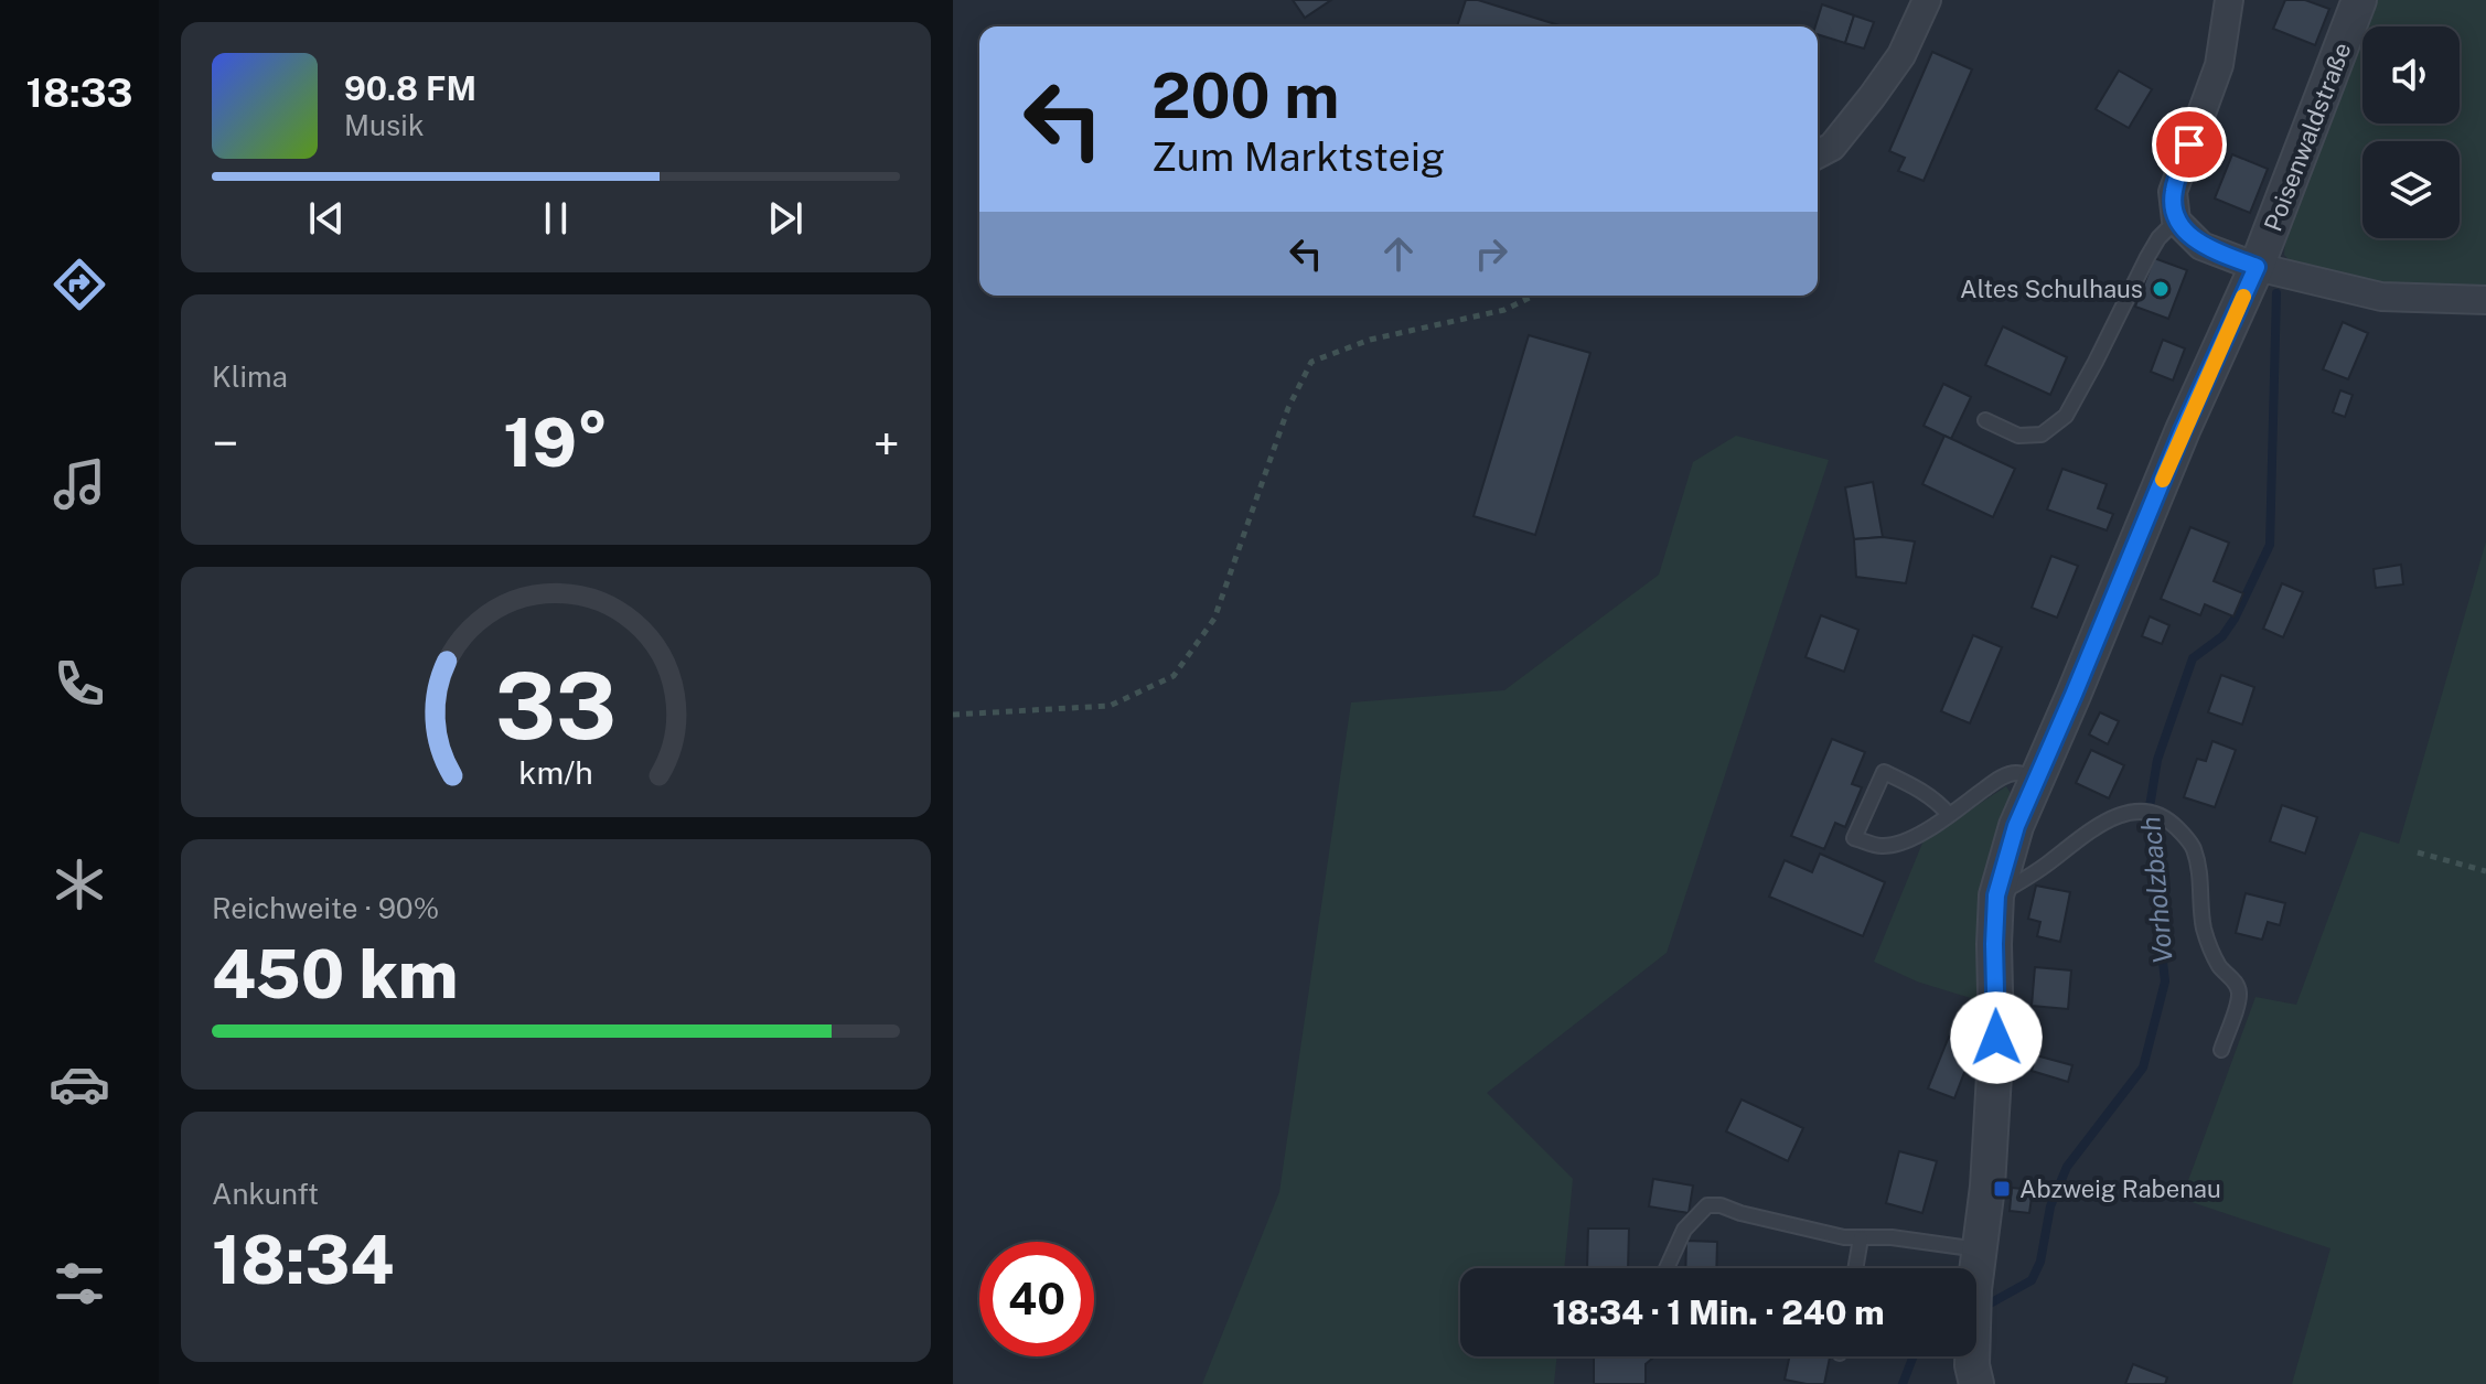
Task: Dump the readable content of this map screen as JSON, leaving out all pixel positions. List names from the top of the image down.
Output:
{
  "streets": {
    "street": ["Poisenwaldstraße"]
  },
  "water": ["Vorholzbach"],
  "places": {
    "other": ["Altes Schulhaus"],
    "transit": ["Abzweig Rabenau"]
  },
  "page": {
    "tabs": "18:33",
    "turn": ["200 m", "Zum Marktsteig"],
    "song": ["90.8 FM", "Musik"],
    "tile": [
      "Klima",
      ["Reichweite · 90%", "450 km"],
      ["Ankunft", "18:34"]
    ],
    "heat": ["−", "19°", "+"],
    "limit": "40",
    "trip": "18:34 · 1 Min. · 240 m",
    "gauge": ["33", "km/h"]
  }
}
